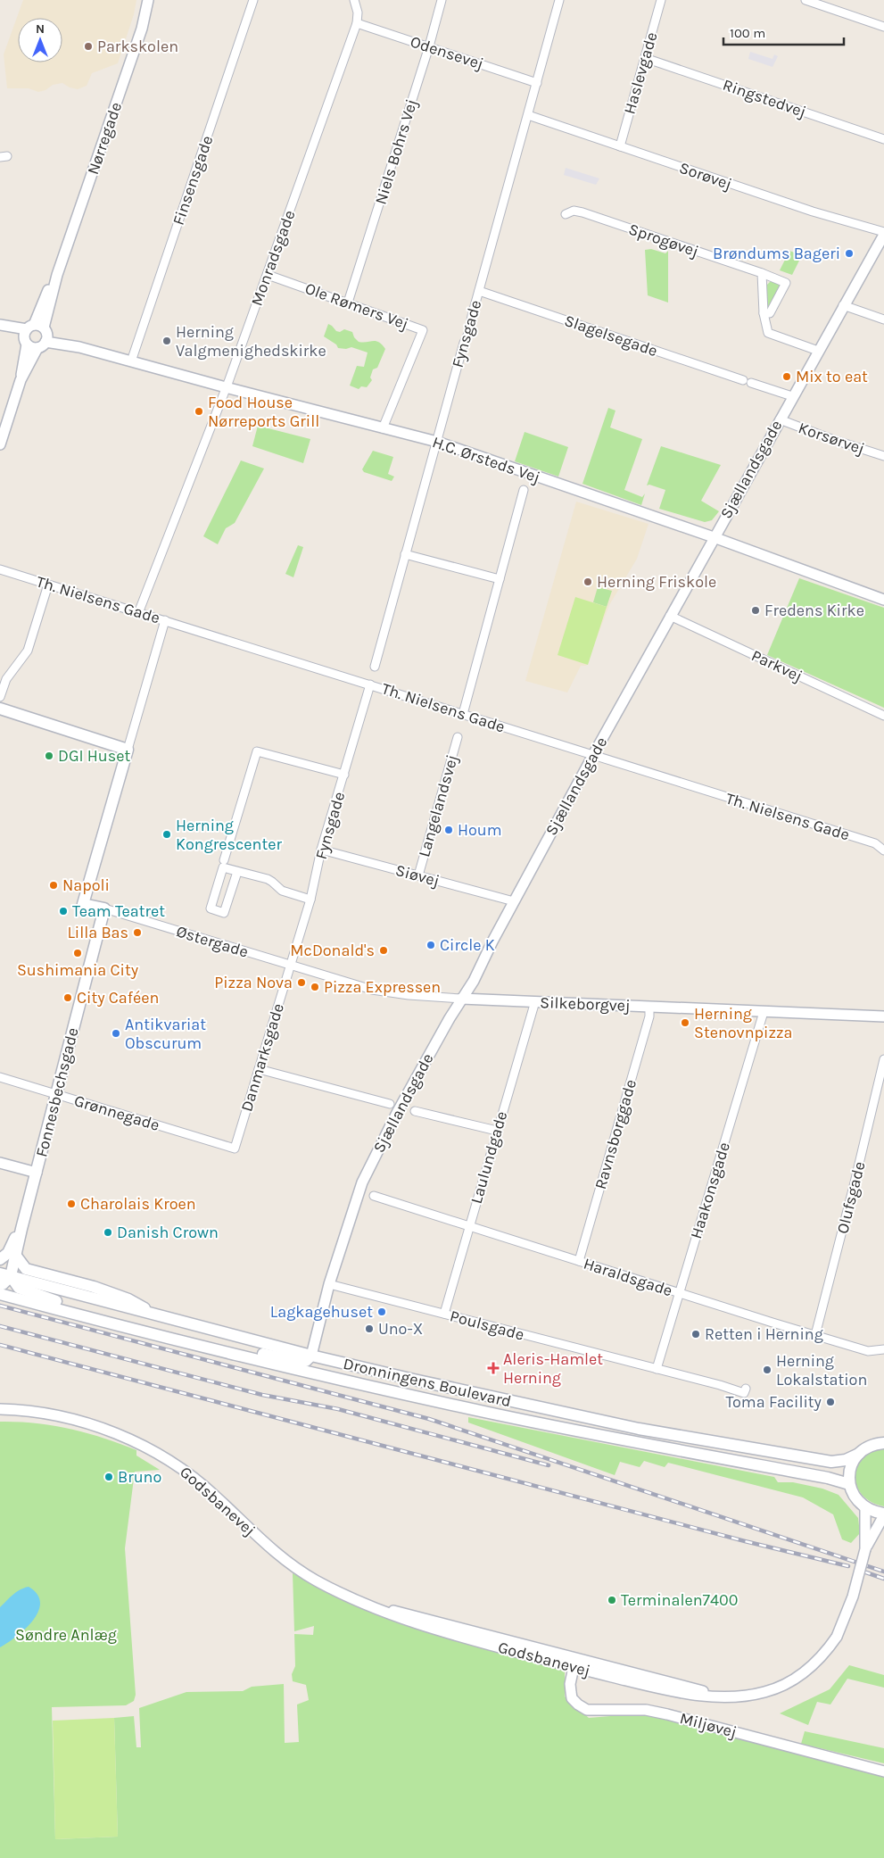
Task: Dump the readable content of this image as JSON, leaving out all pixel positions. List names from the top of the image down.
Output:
{
  "streets": {
    "main road": ["Østergade", "Fonnesbechsgade", "Dronningens Boulevard"],
    "street": [
      "Odensevej",
      "Haslevgade",
      "Ringstedvej",
      "Nørregade",
      "Niels Bohrs Vej",
      "Sorøvej",
      "Finsensgade",
      "Sprogøvej",
      "Monradsgade",
      "Ole Rømers Vej",
      "Fynsgade",
      "Slagelsegade",
      "Korsørvej",
      "H.C. Ørsteds Vej",
      "Sjællandsgade",
      "Th. Nielsens Gade",
      "Parkvej",
      "Langelandsvej",
      "Siøvej",
      "Silkeborgvej",
      "Danmarksgade",
      "Grønnegade",
      "Ravnsborggade",
      "Laulundgade",
      "Haakonsgade",
      "Olufsgade",
      "Haraldsgade",
      "Poulsgade",
      "Godsbanevej",
      "Miljøvej"
    ]
  },
  "crossings": [
    ["Odensevej", "Niels Bohrs Vej"],
    ["Odensevej", "Monradsgade"],
    ["Odensevej", "Fynsgade"],
    ["Haslevgade", "Ringstedvej"],
    ["Haslevgade", "Sorøvej"],
    ["Nørregade", "H.C. Ørsteds Vej"],
    ["Niels Bohrs Vej", "Ole Rømers Vej"],
    ["Sorøvej", "Fynsgade"],
    ["Sorøvej", "Sjællandsgade"],
    ["Finsensgade", "H.C. Ørsteds Vej"],
    ["Monradsgade", "Ole Rømers Vej"],
    ["Monradsgade", "H.C. Ørsteds Vej"],
    ["Monradsgade", "Th. Nielsens Gade"],
    ["Ole Rømers Vej", "H.C. Ørsteds Vej"],
    ["Fynsgade", "Slagelsegade"],
    ["Fynsgade", "H.C. Ørsteds Vej"],
    ["Fynsgade", "Th. Nielsens Gade"],
    ["Fynsgade", "Siøvej"],
    ["Fynsgade", "Østergade"],
    ["Fynsgade", "Silkeborgvej"],
    ["Fynsgade", "Danmarksgade"],
    ["Slagelsegade", "Sjællandsgade"],
    ["Korsørvej", "Sjællandsgade"],
    ["H.C. Ørsteds Vej", "Sjællandsgade"],
    ["Sjællandsgade", "Th. Nielsens Gade"],
    ["Sjællandsgade", "Parkvej"],
    ["Sjællandsgade", "Siøvej"],
    ["Sjællandsgade", "Silkeborgvej"],
    ["Sjællandsgade", "Poulsgade"],
    ["Sjællandsgade", "Dronningens Boulevard"],
    ["Langelandsvej", "Siøvej"],
    ["Østergade", "Silkeborgvej"],
    ["Østergade", "Danmarksgade"],
    ["Østergade", "Fonnesbechsgade"],
    ["Silkeborgvej", "Danmarksgade"],
    ["Silkeborgvej", "Ravnsborggade"],
    ["Silkeborgvej", "Laulundgade"],
    ["Silkeborgvej", "Haakonsgade"],
    ["Danmarksgade", "Grønnegade"],
    ["Fonnesbechsgade", "Grønnegade"],
    ["Fonnesbechsgade", "Dronningens Boulevard"],
    ["Ravnsborggade", "Haraldsgade"],
    ["Laulundgade", "Haraldsgade"],
    ["Laulundgade", "Poulsgade"],
    ["Haakonsgade", "Haraldsgade"],
    ["Haakonsgade", "Poulsgade"],
    ["Olufsgade", "Haraldsgade"],
    ["Godsbanevej", "Miljøvej"]
  ],
  "parks": ["Søndre Anlæg"],
  "places": {
    "other": [
      "Parkskolen",
      "Brøndums Bageri",
      "Herning Valgmenighedskirke",
      "Mix to eat",
      "Food House Nørreports Grill",
      "Herning Friskole",
      "Fredens Kirke",
      "DGI Huset",
      "Houm",
      "Herning Kongrescenter",
      "Napoli",
      "Team Teatret",
      "Lilla Bas",
      "Circle K",
      "McDonald's",
      "Sushimania City",
      "Pizza Nova",
      "Pizza Expressen",
      "City Caféen",
      "Herning Stenovnpizza",
      "Antikvariat Obscurum",
      "Charolais Kroen",
      "Danish Crown",
      "Lagkagehuset",
      "Uno-X",
      "Retten i Herning",
      "Herning Lokalstation",
      "Toma Facility",
      "Bruno",
      "Terminalen7400"
    ],
    "health": ["Aleris-Hamlet Herning"]
  },
  "scale_bar": "100 m",
  "north": "top"
}
